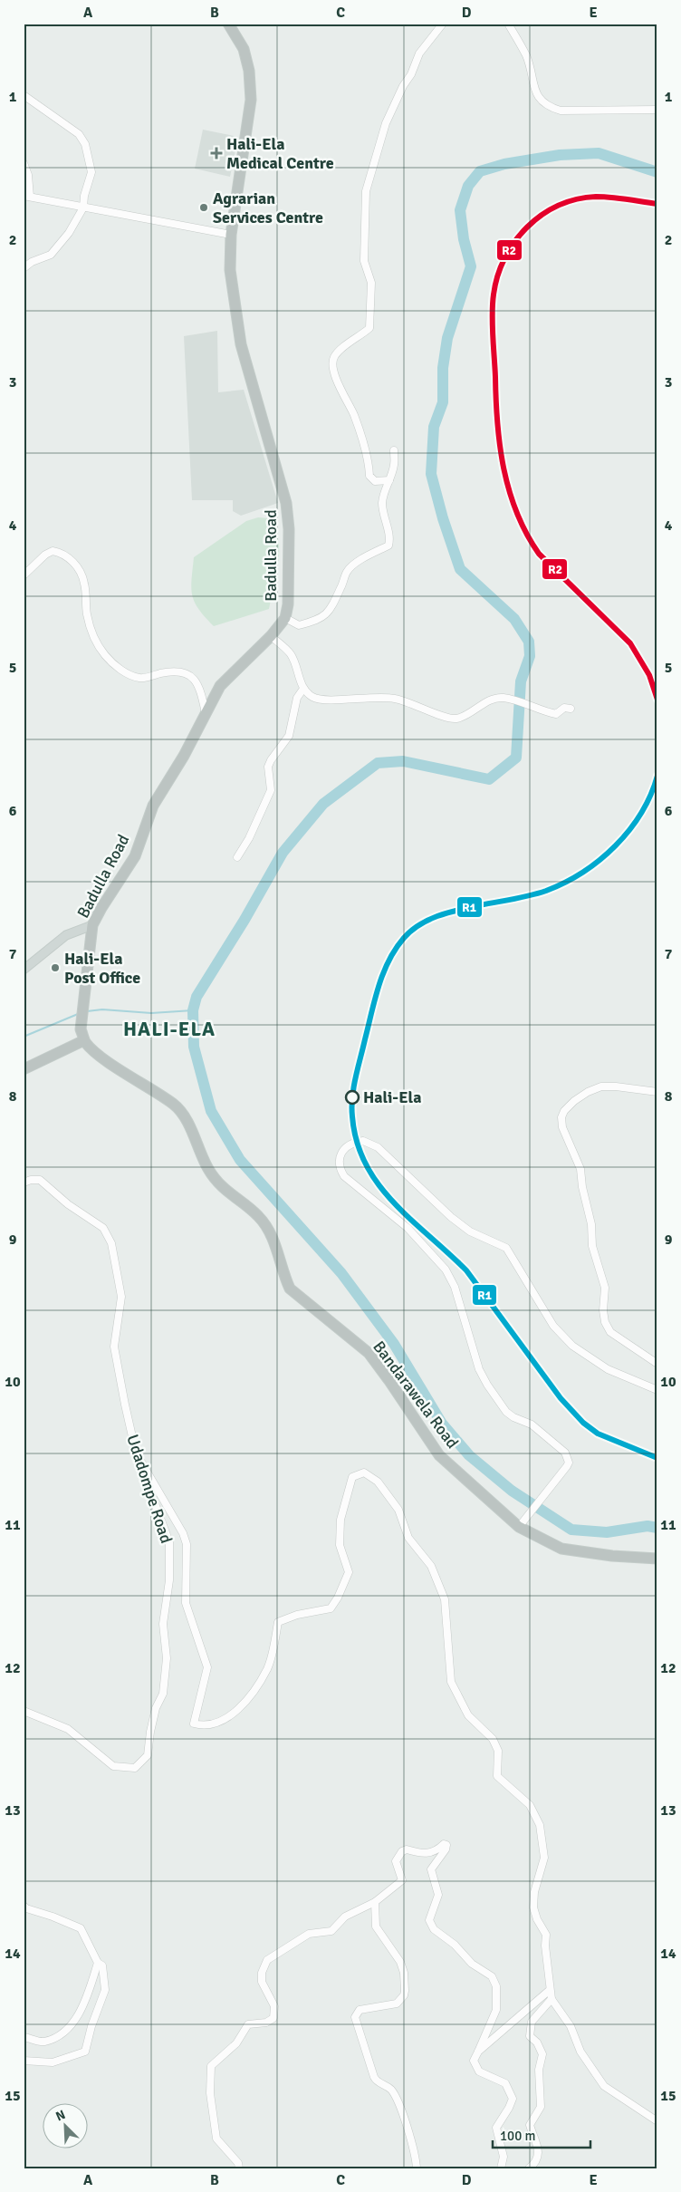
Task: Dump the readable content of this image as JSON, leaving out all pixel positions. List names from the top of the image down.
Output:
{
  "streets": {
    "highway": ["Badulla Road", "Bandarawela Road"],
    "street": ["Udadompe Road"]
  },
  "crossings": [
    ["Badulla Road", "Bandarawela Road"]
  ],
  "districts": ["HALI-ELA"],
  "places": {
    "health": ["Hali-Ela Medical Centre"],
    "other": ["Agrarian Services Centre", "Hali-Ela Post Office", "Hali-Ela"]
  },
  "lines": ["transit line R2", "transit line R1"],
  "scale_bar": "100 m",
  "north": "top left",
  "grid": {
    "columns": [
      "A",
      "B",
      "C",
      "D",
      "E"
    ],
    "rows": [
      "1",
      "2",
      "3",
      "4",
      "5",
      "6",
      "7",
      "8",
      "9",
      "10",
      "11",
      "12",
      "13",
      "14",
      "15"
    ]
  }
}
